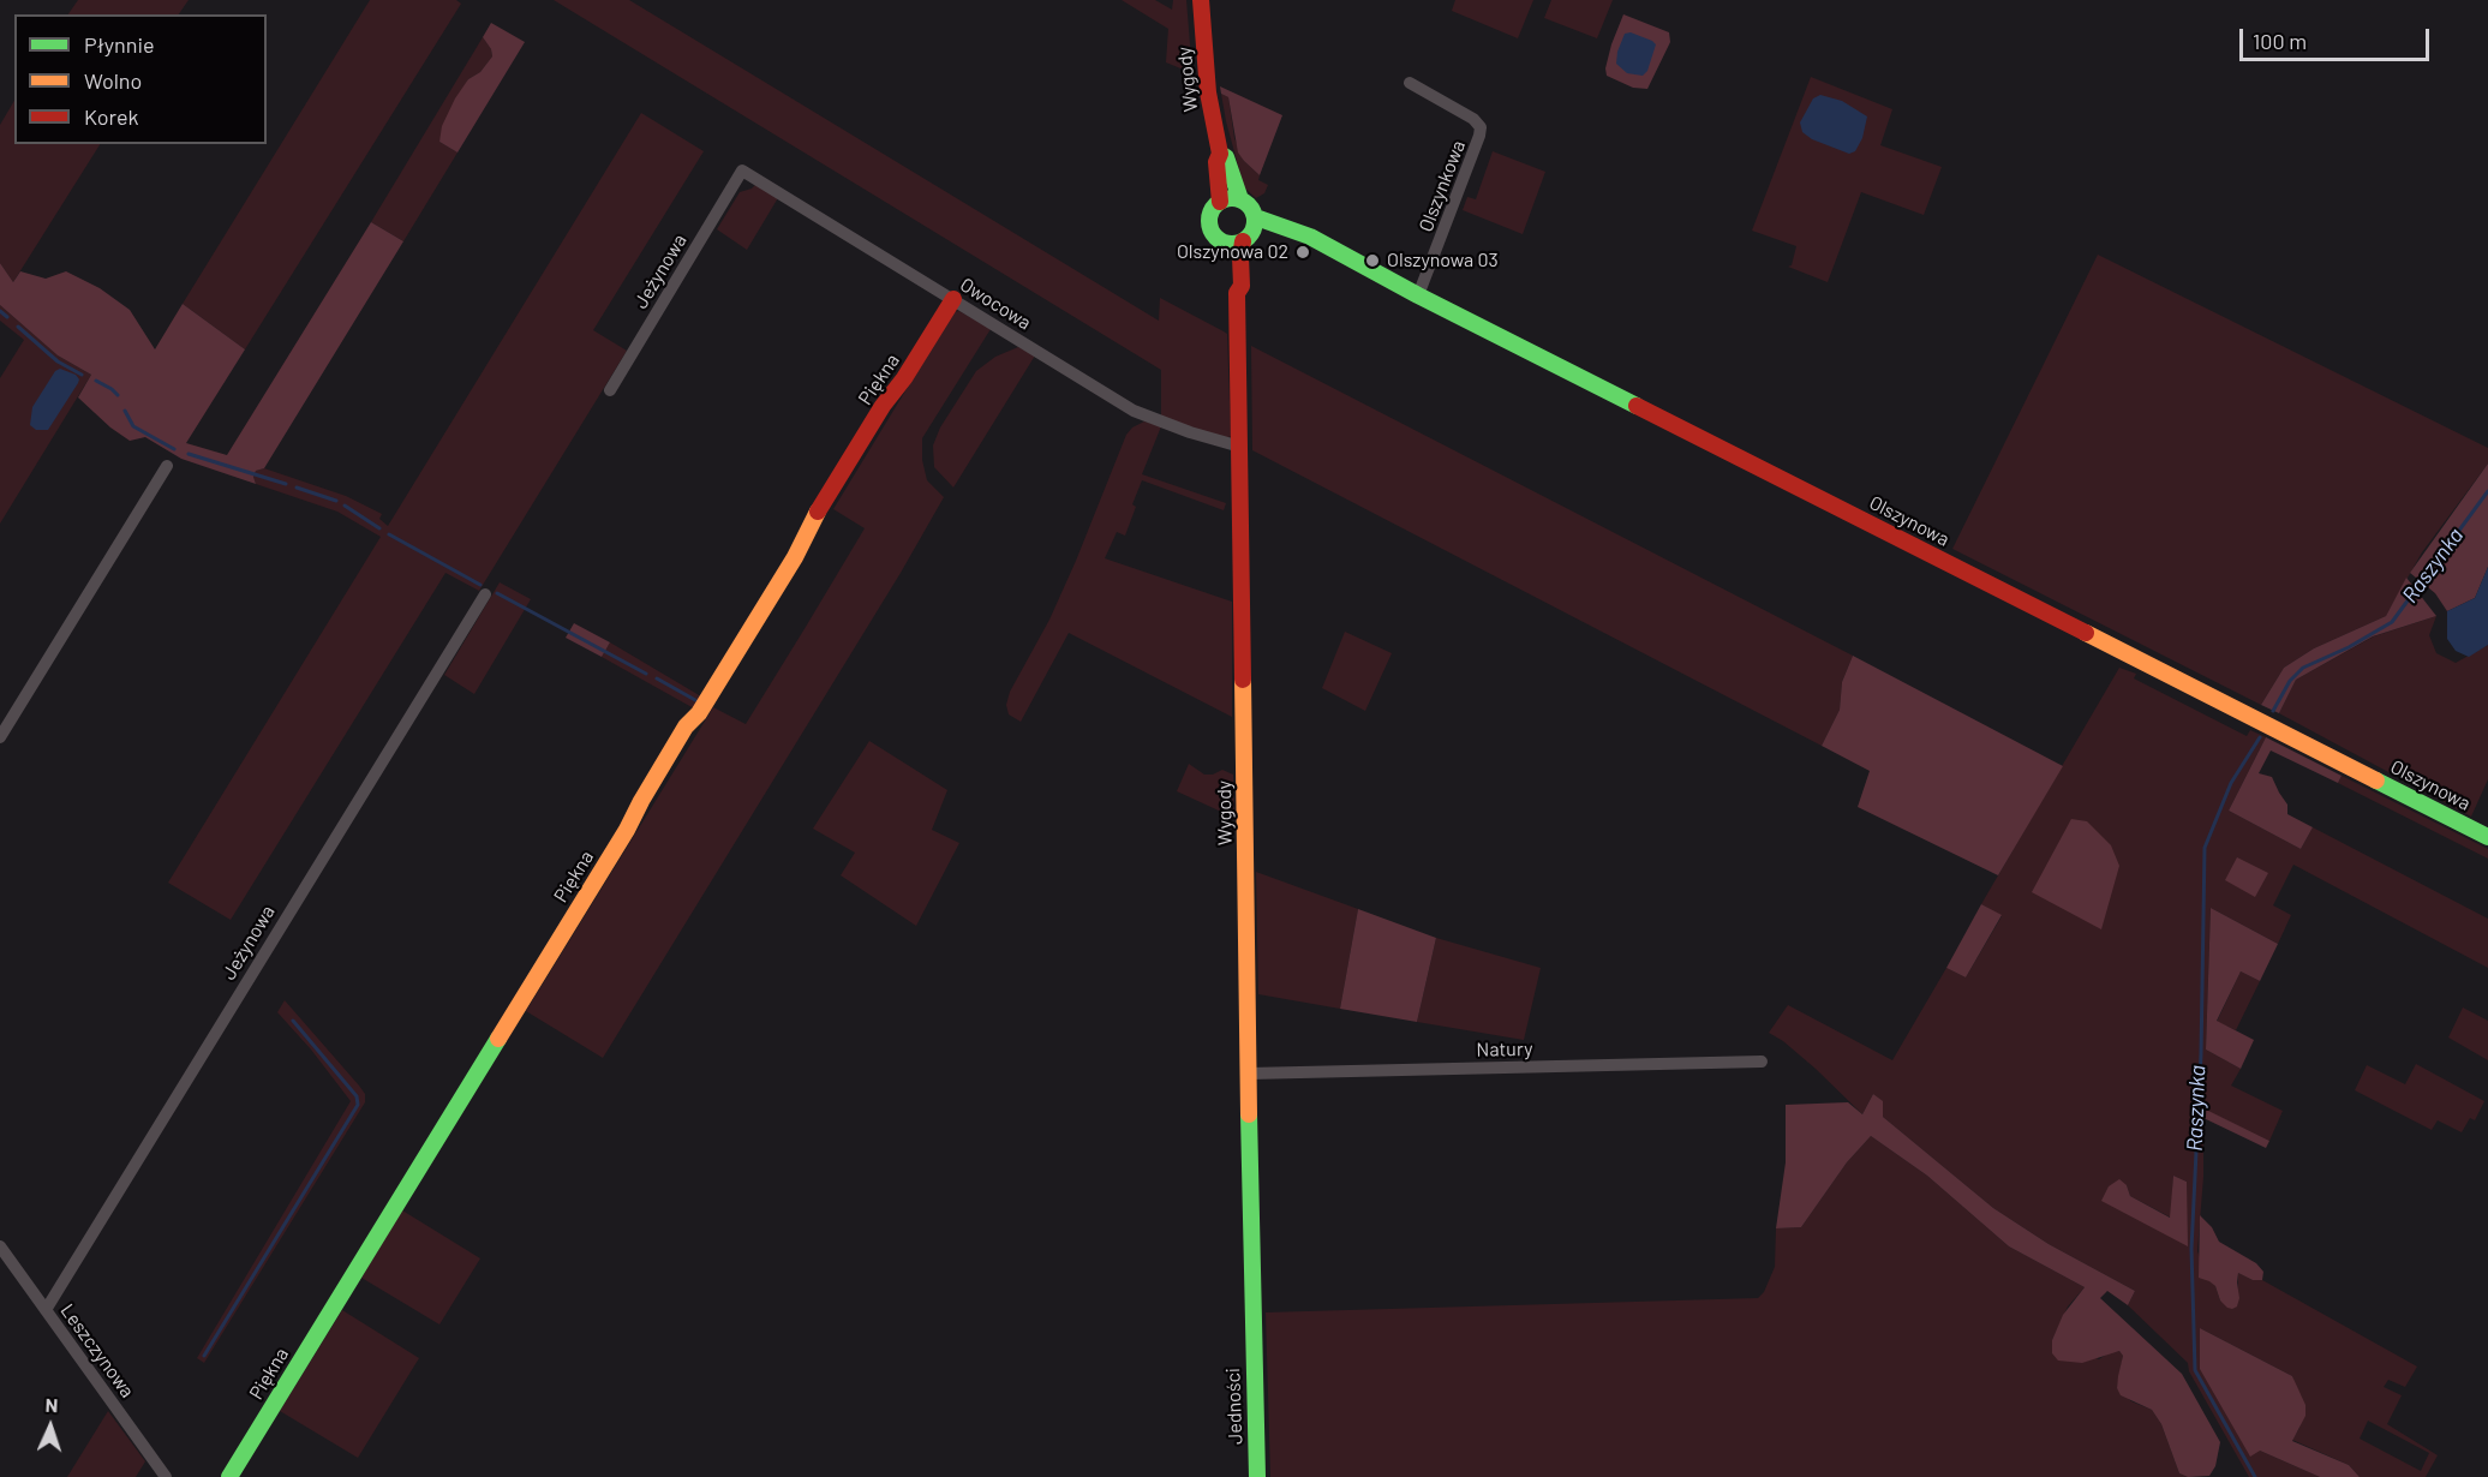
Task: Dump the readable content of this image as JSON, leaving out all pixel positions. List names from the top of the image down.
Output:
{
  "streets": {
    "street": [
      "Wygody",
      "Olszynkowa",
      "Jeżynowa",
      "Owocowa",
      "Piękna",
      "Olszynowa",
      "Natury",
      "Leszczynowa",
      "Jedności"
    ]
  },
  "crossings": [
    ["Wygody", "Owocowa"],
    ["Wygody", "Olszynowa"],
    ["Wygody", "Natury"],
    ["Wygody", "Jedności"],
    ["Olszynkowa", "Olszynowa"],
    ["Jeżynowa", "Owocowa"],
    ["Jeżynowa", "Leszczynowa"],
    ["Owocowa", "Piękna"]
  ],
  "water": ["Raszynka"],
  "places": ["Olszynowa 02", "Olszynowa 03"],
  "legend": ["Płynnie", "Wolno", "Korek"],
  "scale_bar": "100 m",
  "north": "top"
}
